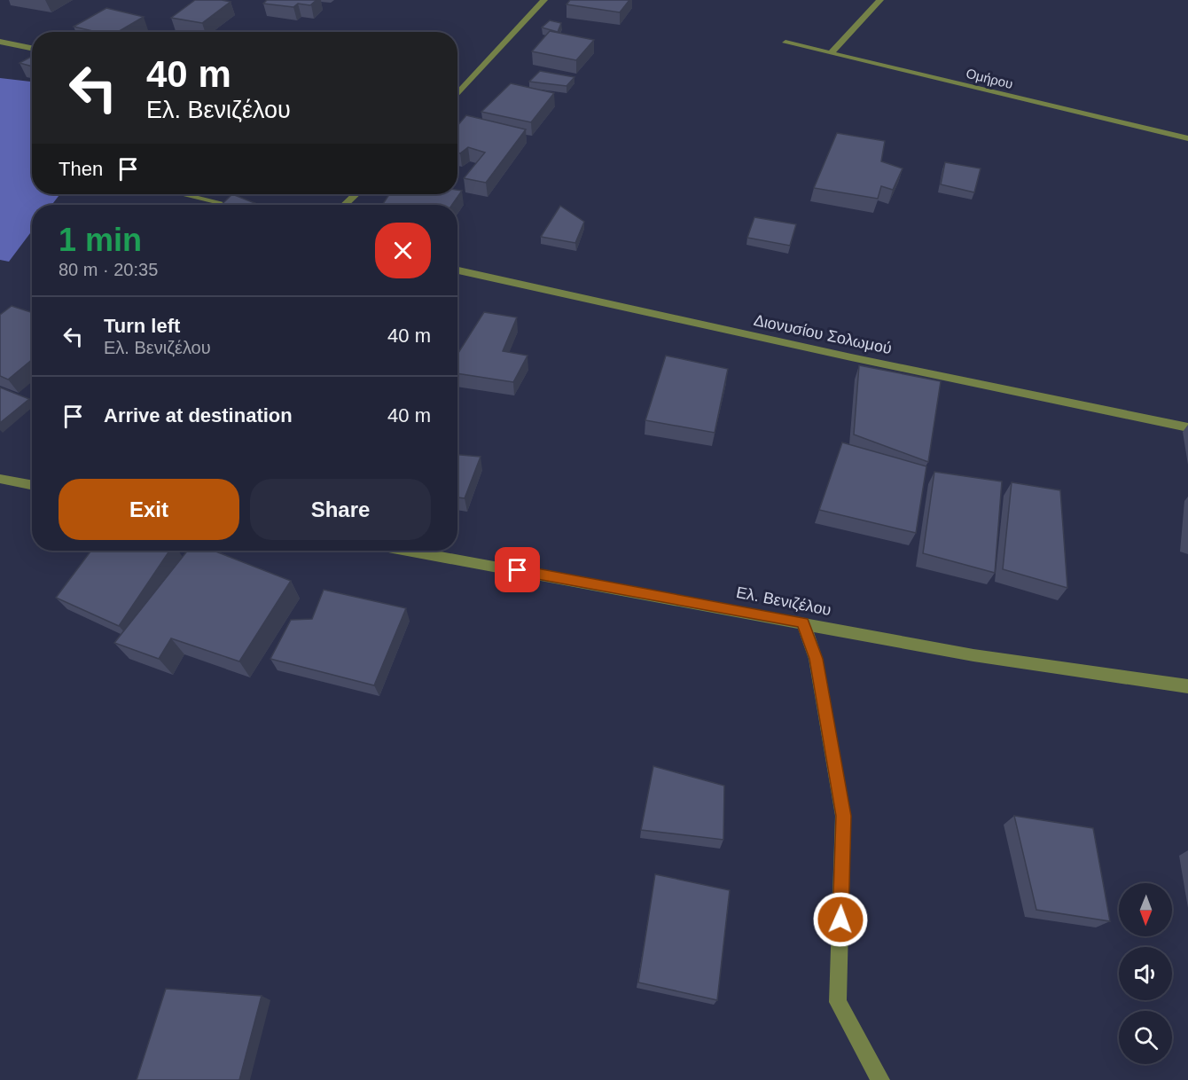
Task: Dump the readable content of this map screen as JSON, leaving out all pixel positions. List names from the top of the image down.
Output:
{
  "streets": {
    "street": ["Ομήρου", "Διονυσίου Σολωμού", "Ελ. Βενιζέλου"]
  },
  "north": "bottom",
  "page": {
    "turn": ["40 m", "Ελ. Βενιζέλου"],
    "then": "Then",
    "heading": ["1 min", "80 m · 20:35"],
    "list": [
      {
        "name": "Turn left",
        "note": "Ελ. Βενιζέλου",
        "value": "40 m"
      },
      {
        "name": "Arrive at destination",
        "value": "40 m"
      }
    ],
    "buttons": ["Exit", "Share"]
  }
}
